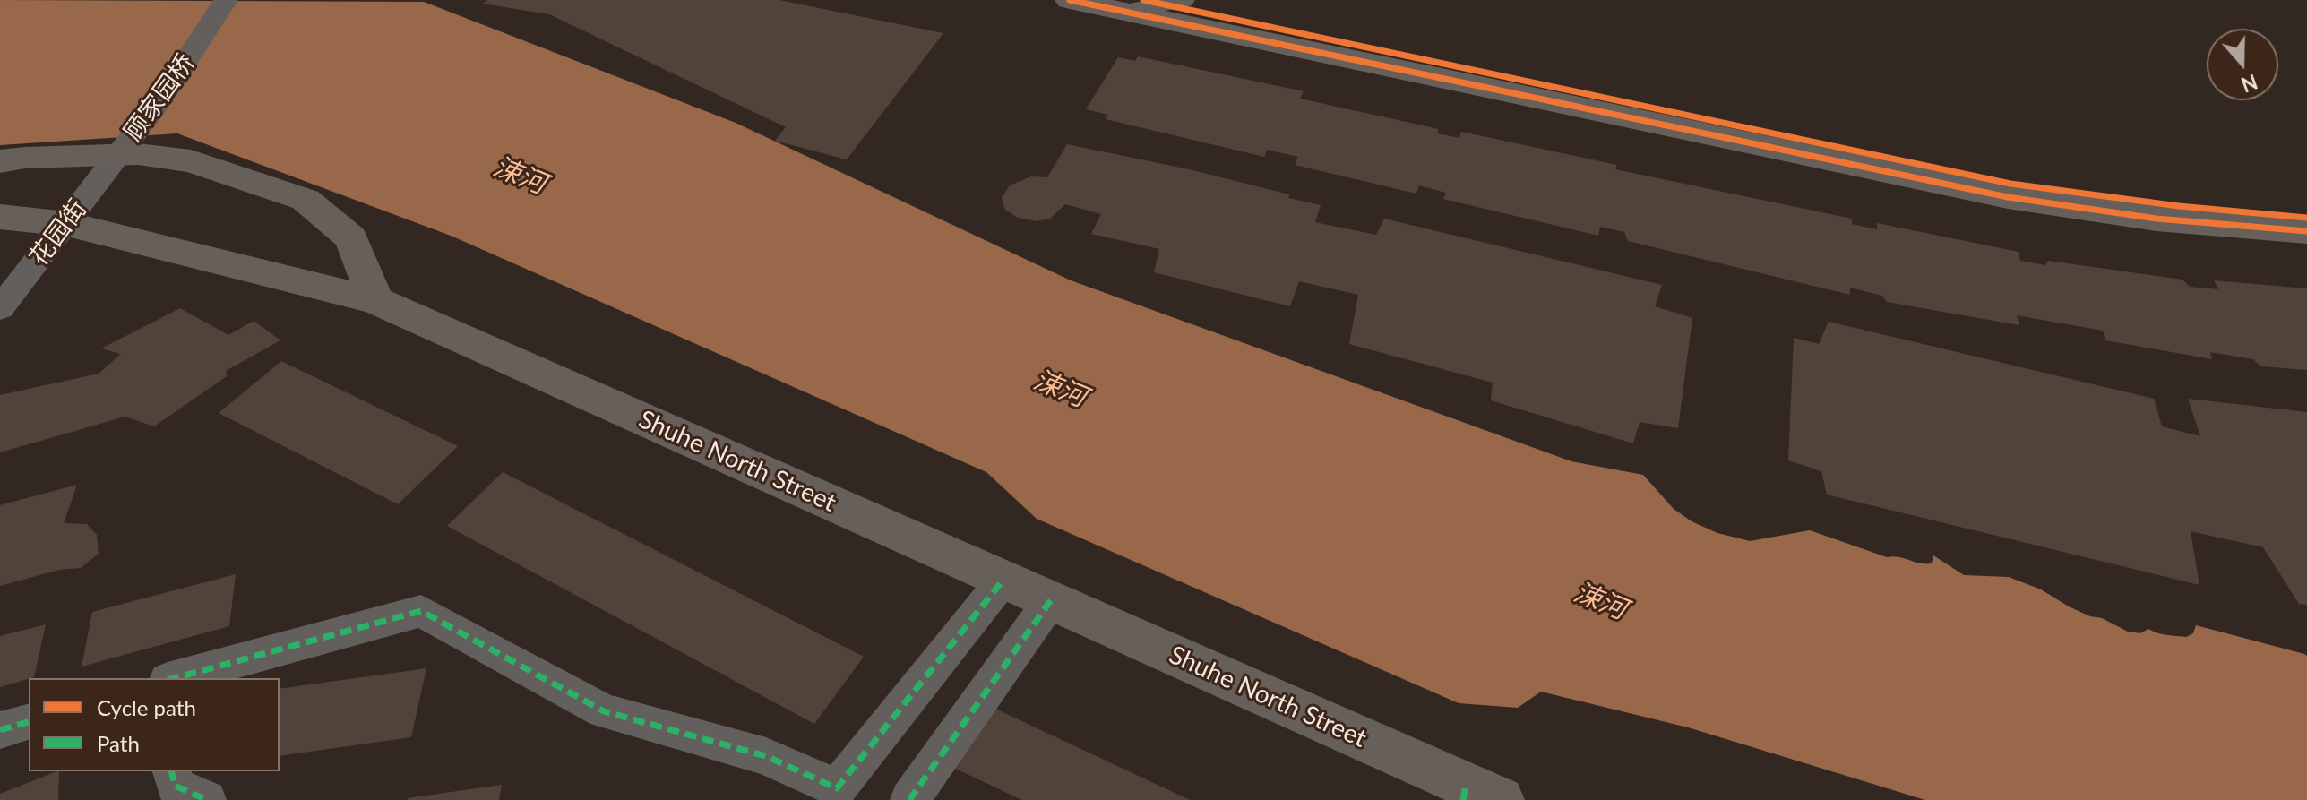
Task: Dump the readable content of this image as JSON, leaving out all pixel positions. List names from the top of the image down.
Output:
{
  "streets": {
    "main road": ["Shuhe North Street"],
    "street": ["顾家园桥", "花园街"]
  },
  "crossings": [
    ["顾家园桥", "花园街"],
    ["花园街", "Shuhe North Street"]
  ],
  "water": ["涑河"],
  "legend": ["Cycle path", "Path"],
  "north": "bottom"
}
